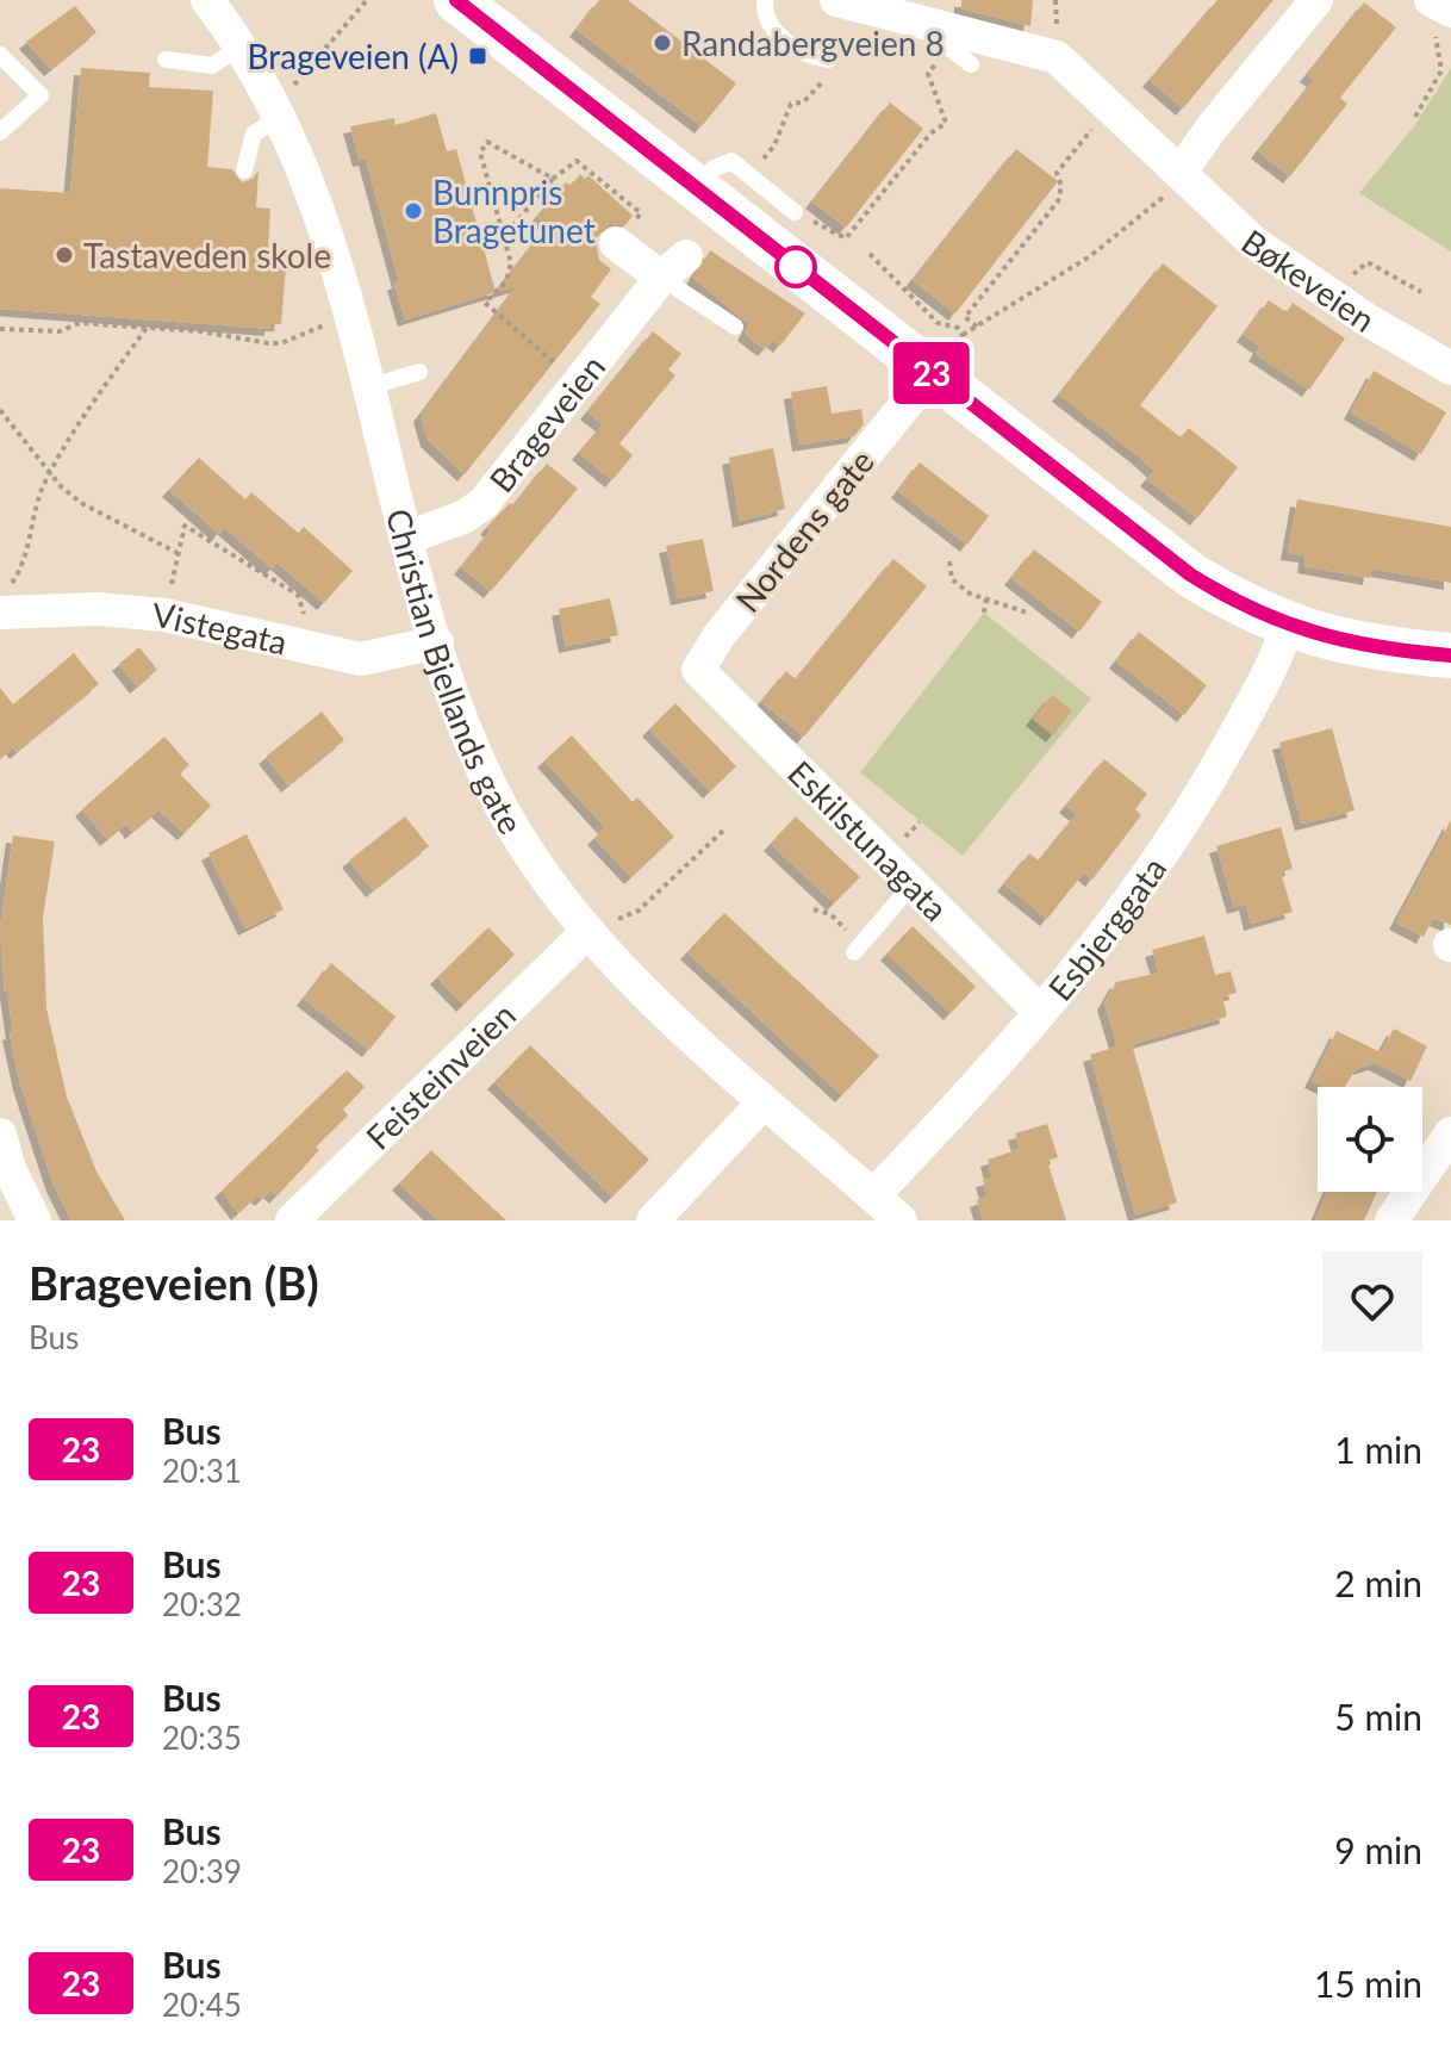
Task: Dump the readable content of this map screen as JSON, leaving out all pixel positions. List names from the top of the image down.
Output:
{
  "streets": {
    "street": [
      "Bøkeveien",
      "Brageveien",
      "Nordens gate",
      "Vistegata",
      "Christian Bjellands gate",
      "Eskilstunagata",
      "Esbjerggata",
      "Feisteinveien"
    ]
  },
  "crossings": [
    ["Brageveien", "Christian Bjellands gate"],
    ["Nordens gate", "Eskilstunagata"],
    ["Vistegata", "Christian Bjellands gate"],
    ["Christian Bjellands gate", "Esbjerggata"],
    ["Christian Bjellands gate", "Feisteinveien"],
    ["Eskilstunagata", "Esbjerggata"]
  ],
  "places": {
    "other": ["Randabergveien 8", "Bunnpris Bragetunet", "Tastaveden skole"],
    "transit": ["Brageveien (A)"]
  },
  "lines": ["bus line 23"],
  "page": {
    "on_map": "23",
    "heading": ["Brageveien (B)", "Bus"],
    "list": [
      {
        "mark": "23",
        "name": "Bus",
        "note": "20:31",
        "value": "1 min"
      },
      {
        "mark": "23",
        "name": "Bus",
        "note": "20:32",
        "value": "2 min"
      },
      {
        "mark": "23",
        "name": "Bus",
        "note": "20:35",
        "value": "5 min"
      },
      {
        "mark": "23",
        "name": "Bus",
        "note": "20:39",
        "value": "9 min"
      },
      {
        "mark": "23",
        "name": "Bus",
        "note": "20:45",
        "value": "15 min"
      }
    ]
  }
}
